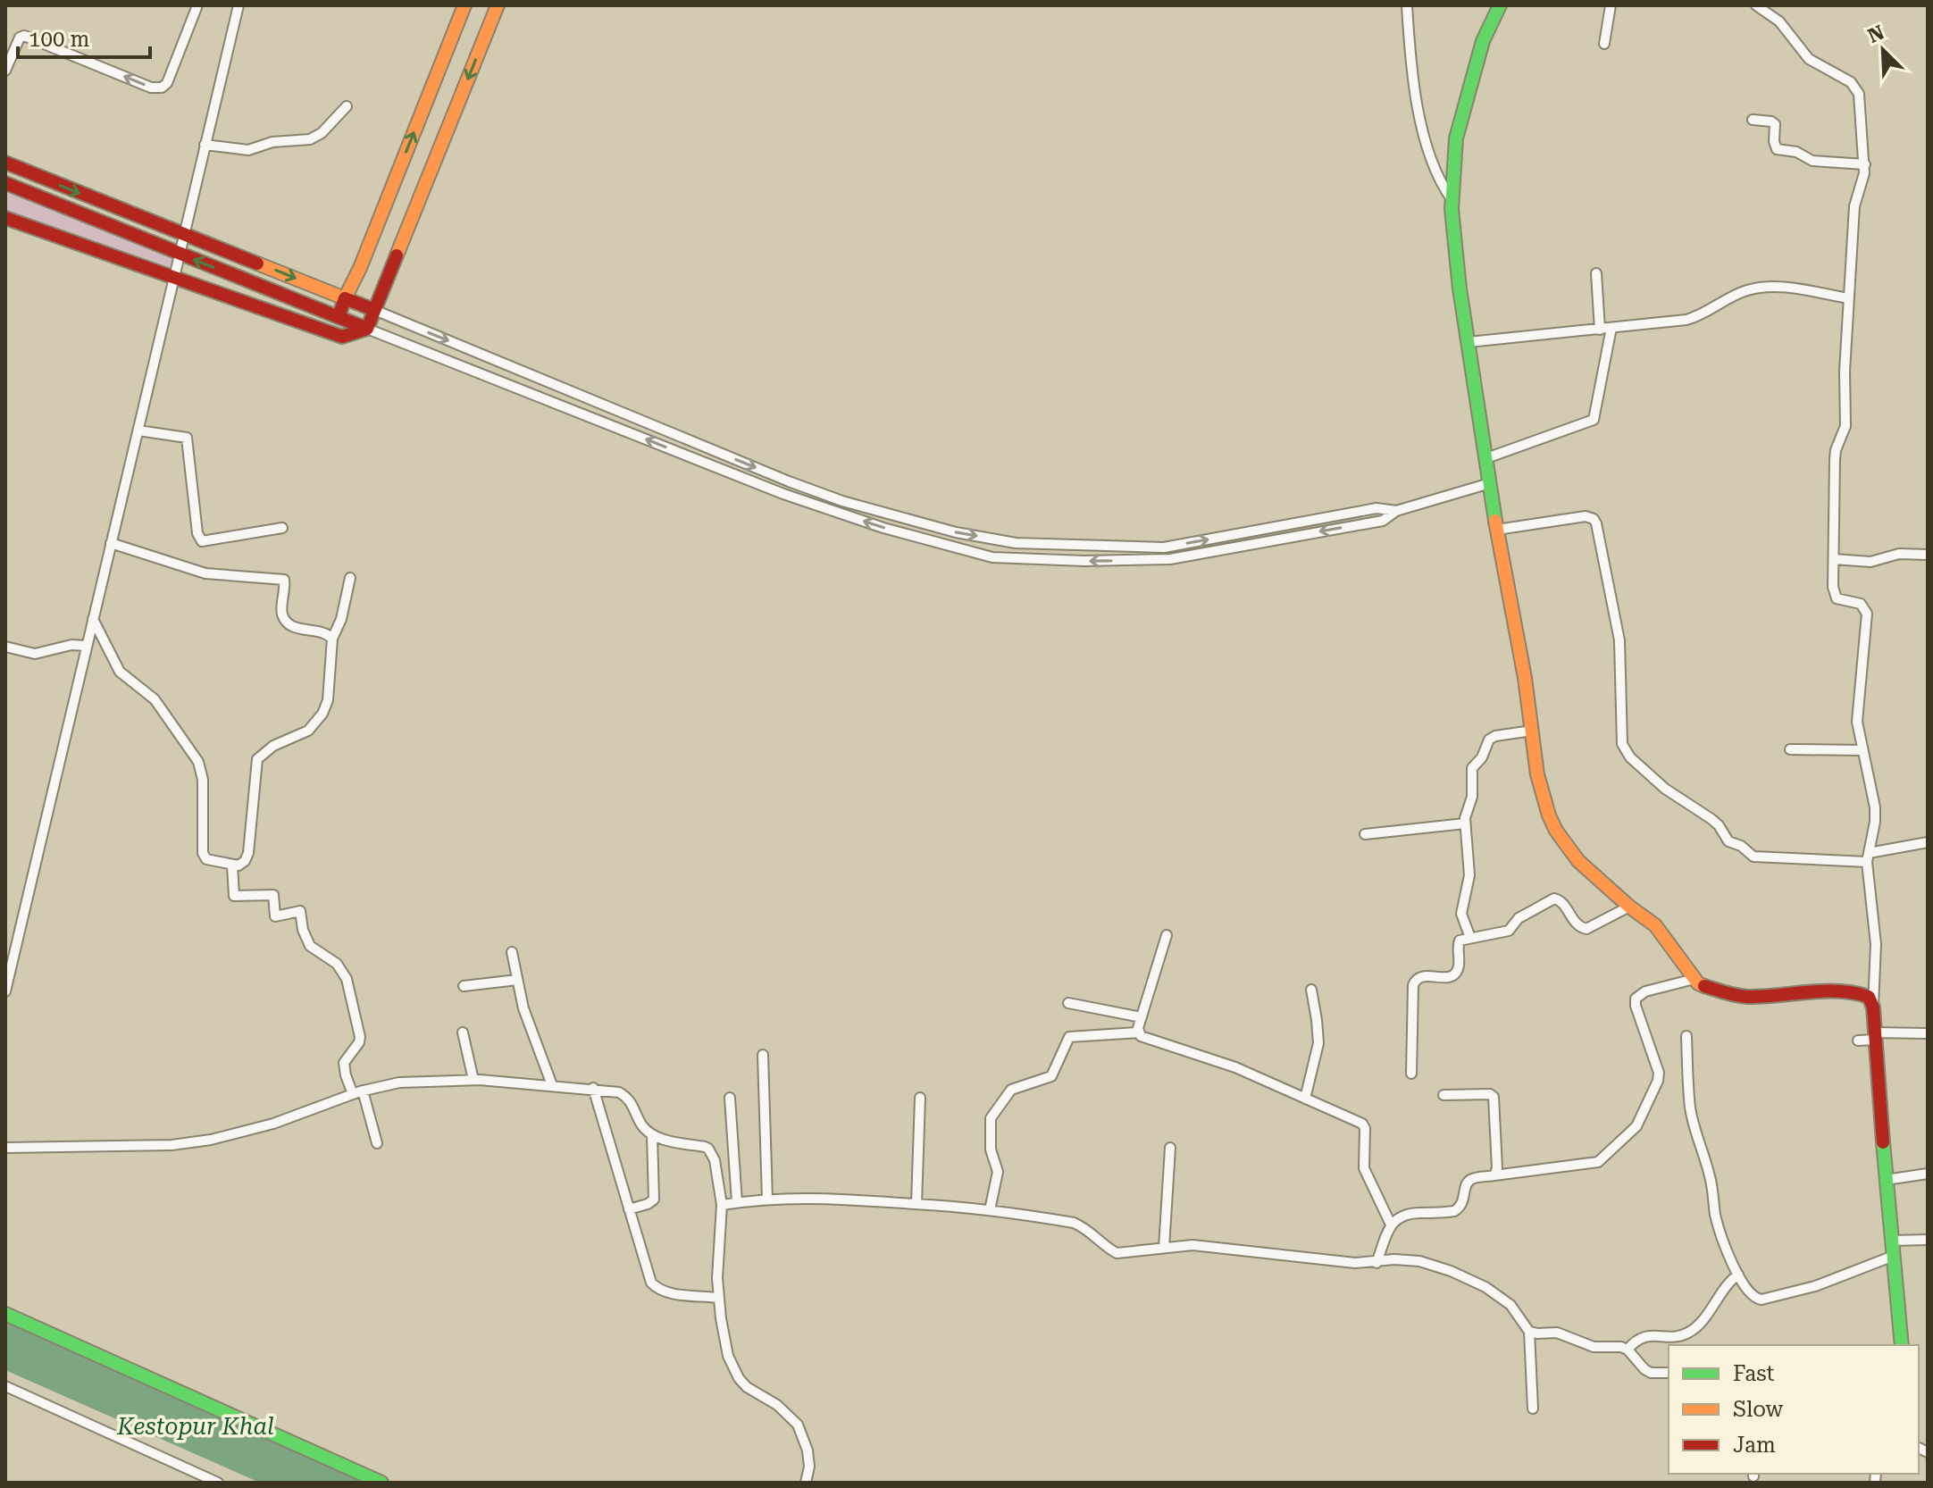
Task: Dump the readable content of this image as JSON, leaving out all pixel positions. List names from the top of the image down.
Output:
{
  "water": ["Kestopur Khal"],
  "legend": ["Fast", "Slow", "Jam"],
  "scale_bar": "100 m",
  "north": "top left"
}
